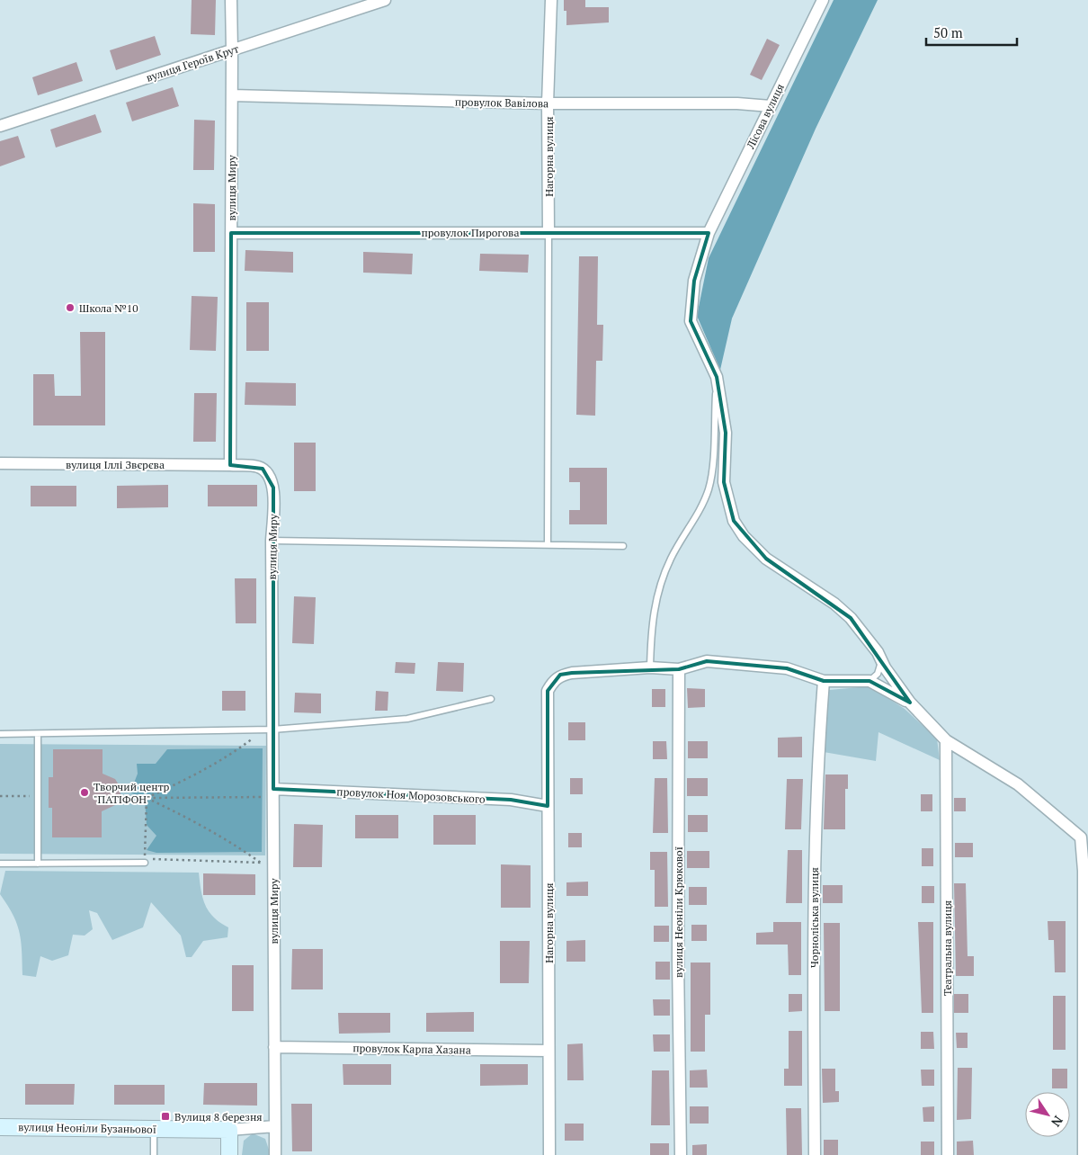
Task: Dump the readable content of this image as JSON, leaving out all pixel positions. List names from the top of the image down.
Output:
{
  "streets": {
    "street": [
      "вулиця Героїв Крут",
      "провулок Вавілова",
      "Лісова вулиця",
      "Нагорна вулиця",
      "вулиця Миру",
      "провулок Пирогова",
      "вулиця Іллі Звєрєва",
      "провулок Ноя Морозовського",
      "вулиця Неоніли Крюкової",
      "Чорноліська вулиця",
      "Театральна вулиця",
      "провулок Карпа Хазана",
      "вулиця Неоніли Бузаньової"
    ]
  },
  "crossings": [
    ["вулиця Героїв Крут", "вулиця Миру"],
    ["провулок Вавілова", "Лісова вулиця"],
    ["провулок Вавілова", "Нагорна вулиця"],
    ["провулок Вавілова", "вулиця Миру"],
    ["Лісова вулиця", "провулок Пирогова"],
    ["Нагорна вулиця", "провулок Пирогова"],
    ["Нагорна вулиця", "провулок Ноя Морозовського"],
    ["Нагорна вулиця", "провулок Карпа Хазана"],
    ["вулиця Миру", "провулок Пирогова"],
    ["вулиця Миру", "вулиця Іллі Звєрєва"],
    ["вулиця Миру", "провулок Ноя Морозовського"],
    ["вулиця Миру", "провулок Карпа Хазана"]
  ],
  "places": {
    "other": ["Школа №10", "Творчий центр \"ПАТІФОН\""],
    "transit": ["Вулиця 8 березня"]
  },
  "scale_bar": "50 m",
  "north": "bottom right"
}
